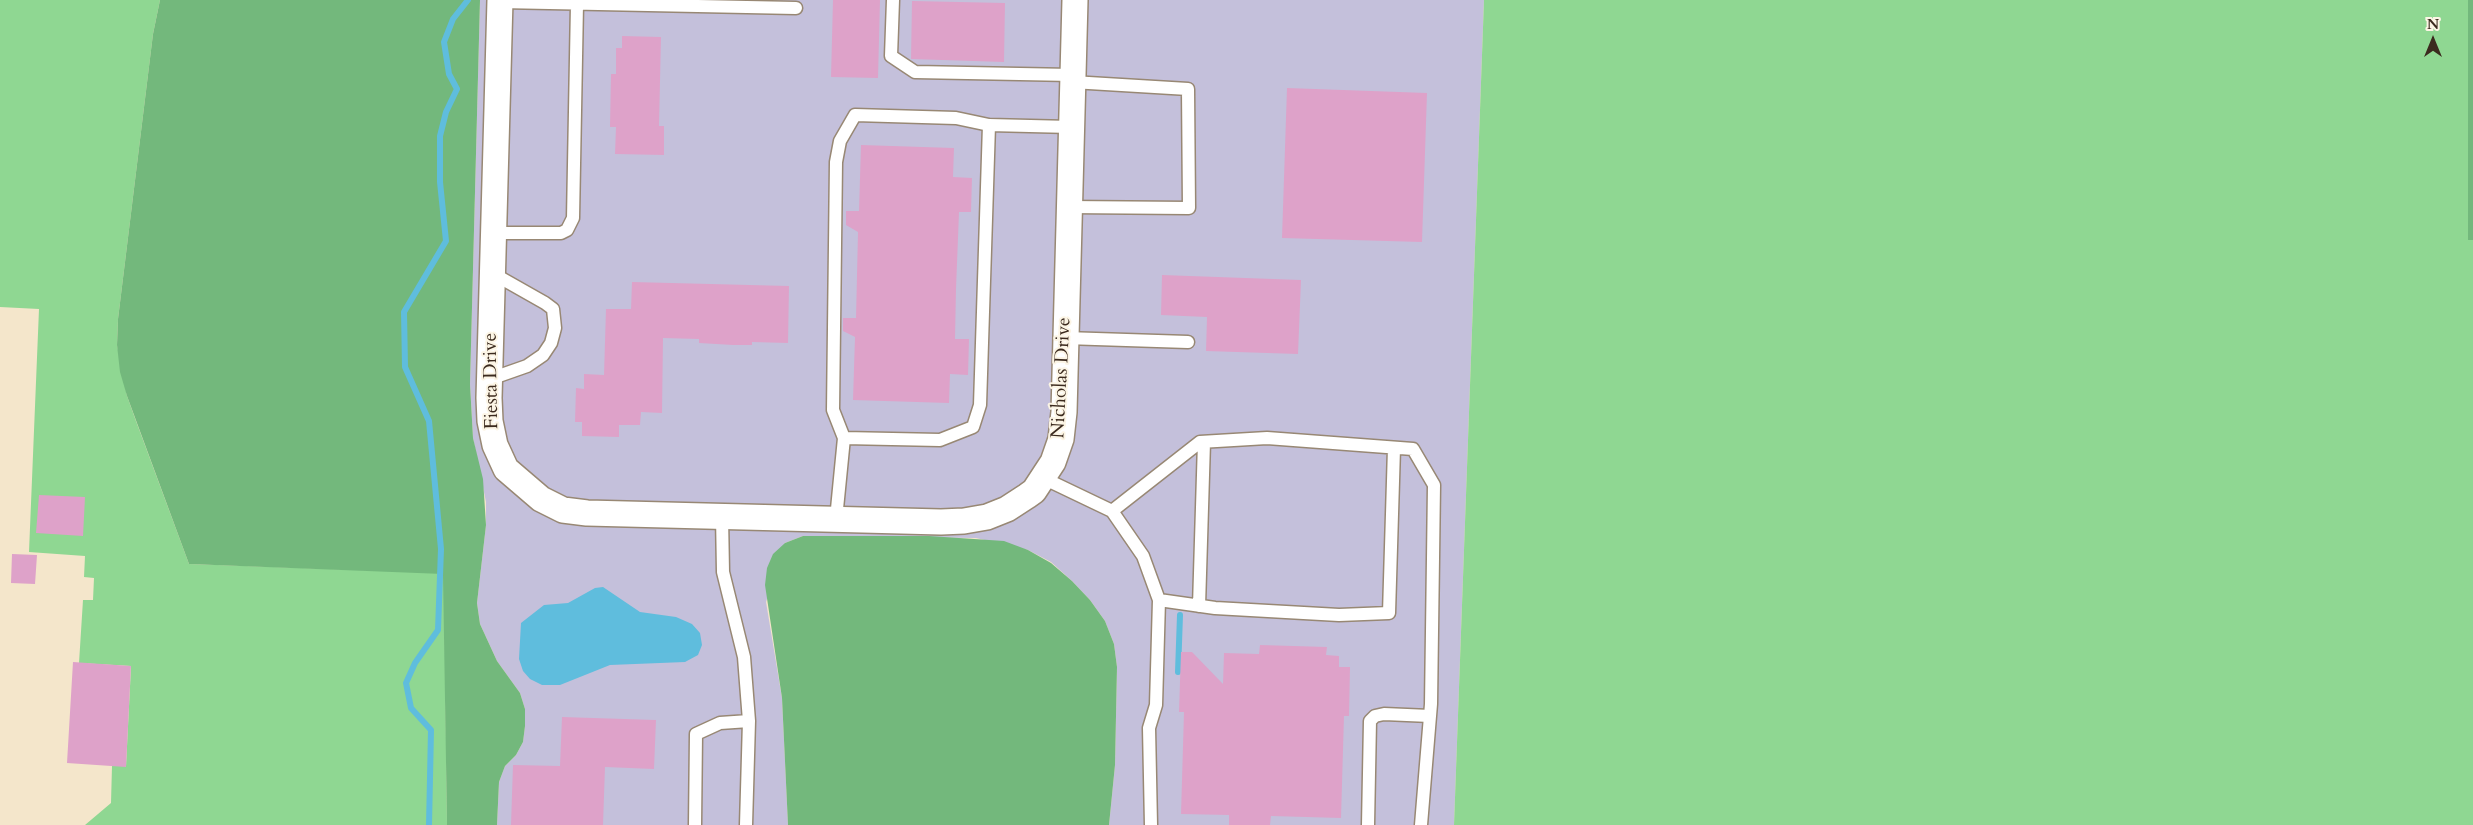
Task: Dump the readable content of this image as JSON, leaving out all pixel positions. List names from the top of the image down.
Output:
{
  "streets": {
    "street": ["Nicholas Drive", "Fiesta Drive"]
  },
  "crossings": [
    ["Nicholas Drive", "Fiesta Drive"]
  ],
  "north": "top"
}
